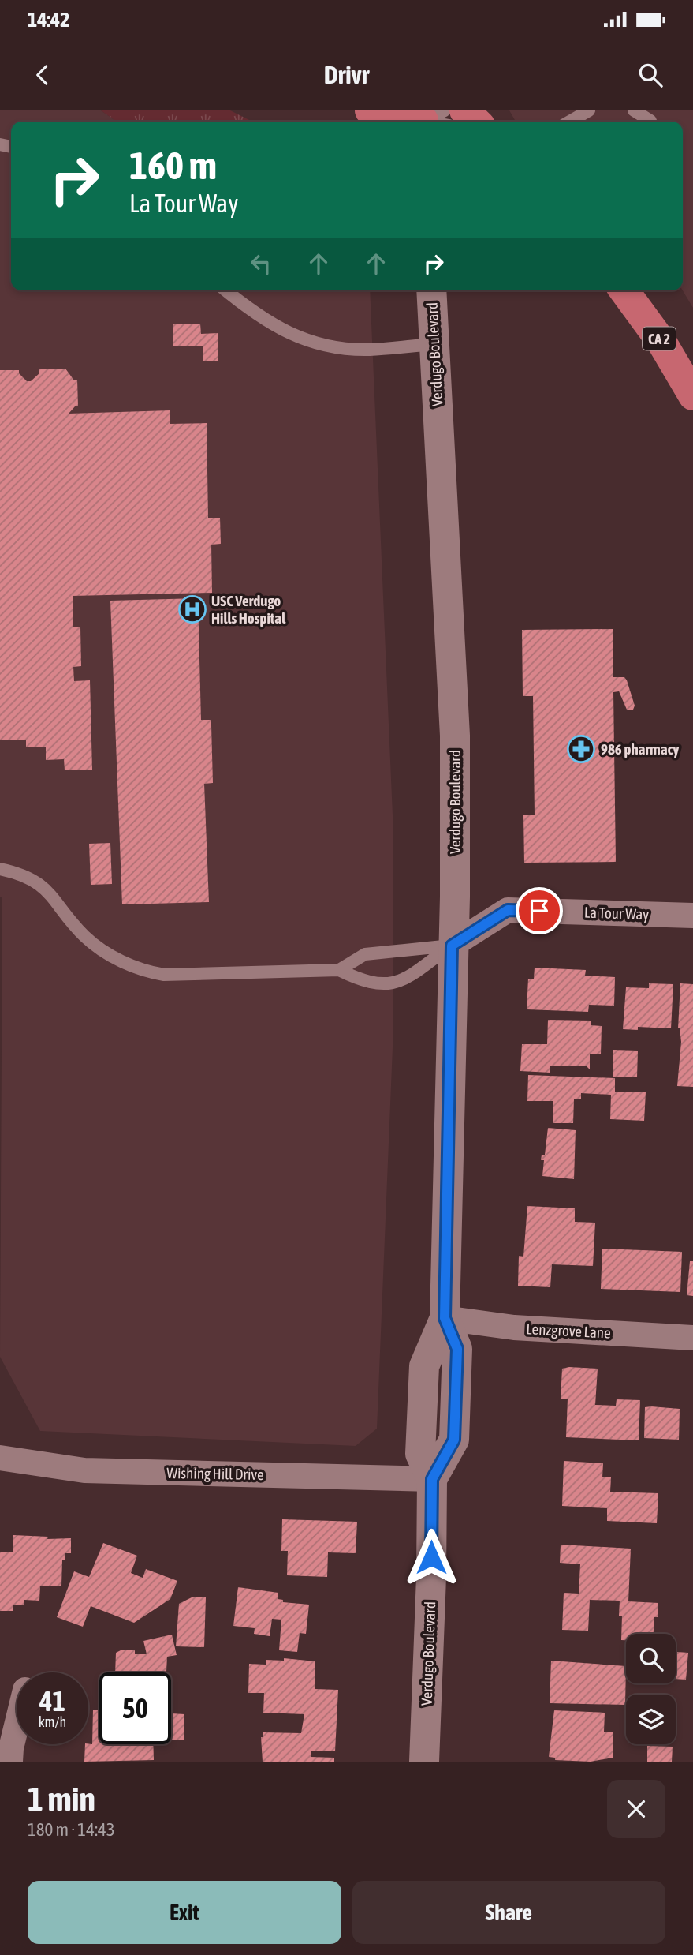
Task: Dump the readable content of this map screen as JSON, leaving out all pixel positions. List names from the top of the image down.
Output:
{
  "streets": {
    "highway": ["CA 2"],
    "main road": ["Verdugo Boulevard"],
    "street": ["La Tour Way", "Lenzgrove Lane", "Wishing Hill Drive"]
  },
  "crossings": [
    ["Verdugo Boulevard", "La Tour Way"],
    ["Verdugo Boulevard", "Lenzgrove Lane"],
    ["Verdugo Boulevard", "Wishing Hill Drive"]
  ],
  "places": {
    "hospital": ["USC Verdugo Hills Hospital"],
    "pharmacy": ["986 pharmacy"]
  },
  "page": {
    "status": "14:42",
    "header": "Drivr",
    "turn": ["160 m", "La Tour Way"],
    "speed": "41 km/h",
    "limit": "50",
    "heading": ["1 min", "180 m · 14:43"],
    "buttons": ["Exit", "Share"]
  }
}
